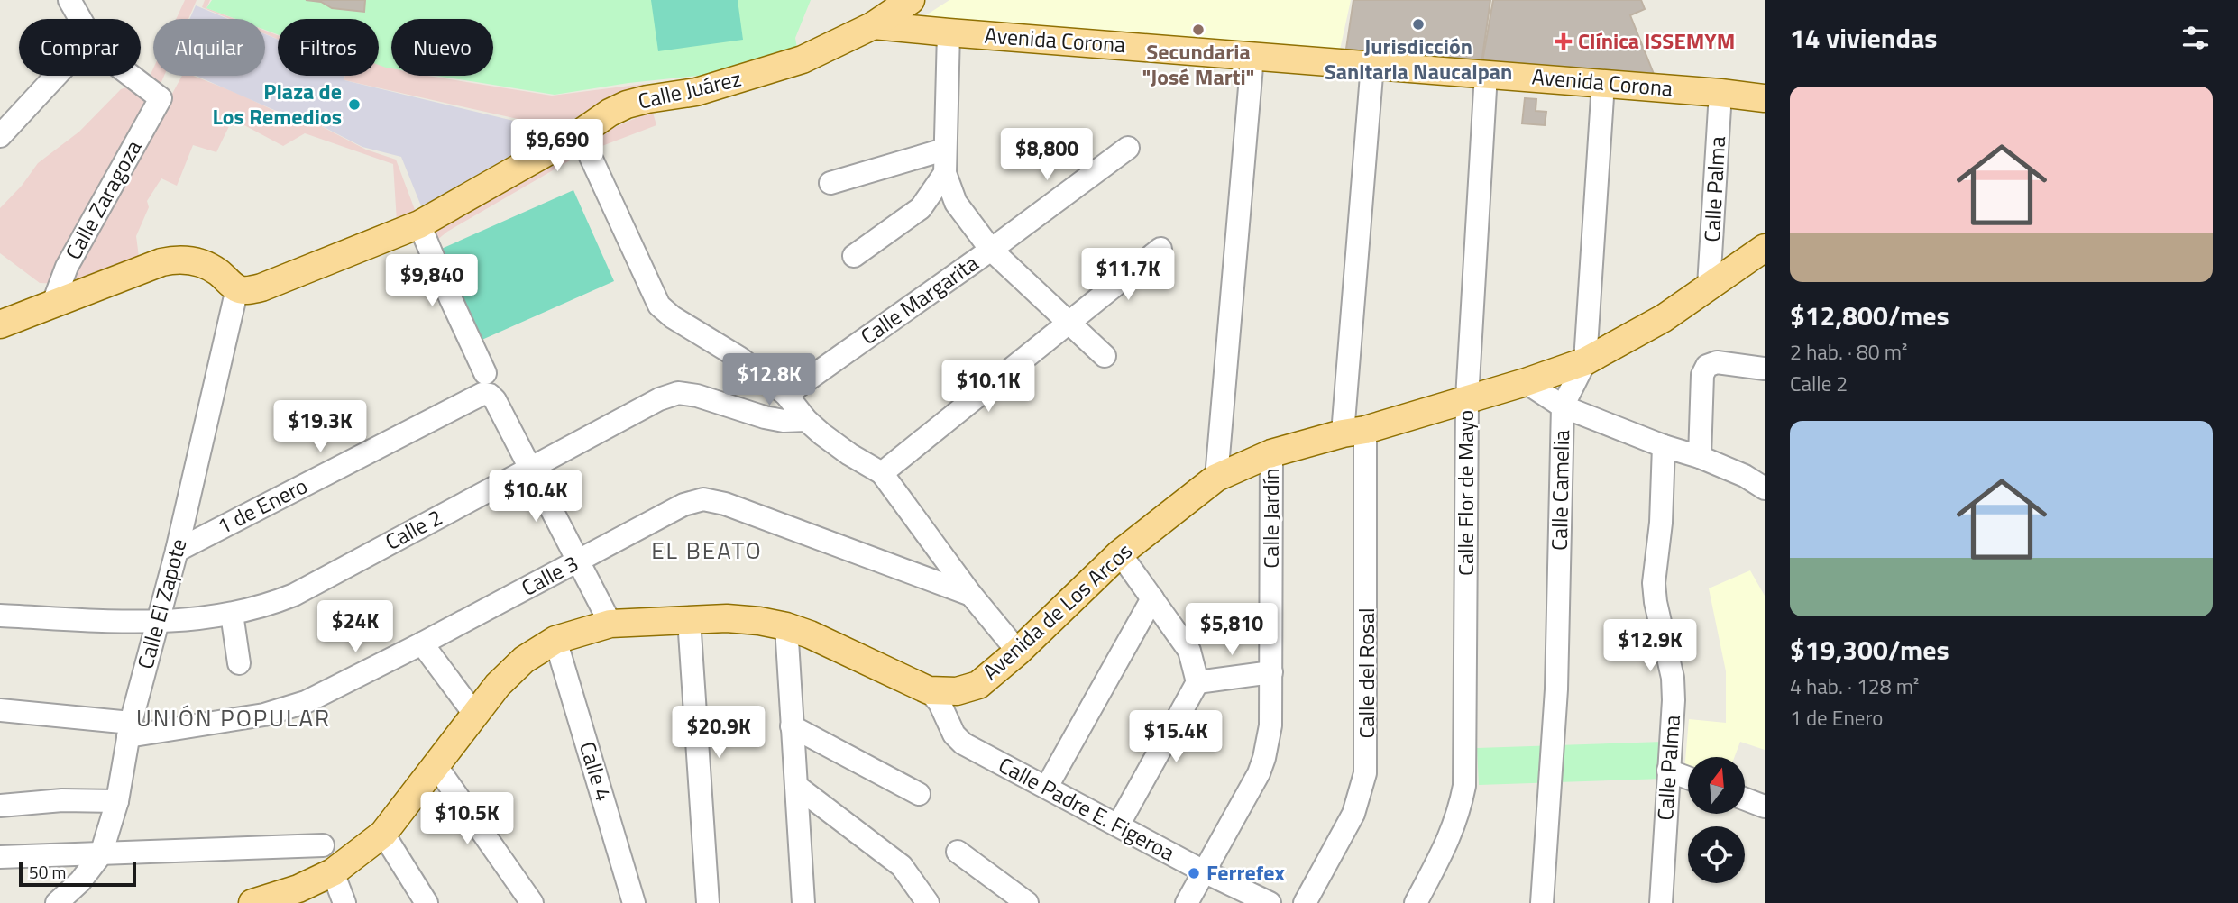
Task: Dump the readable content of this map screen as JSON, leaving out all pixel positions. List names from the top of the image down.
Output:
{
  "streets": {
    "main road": ["Avenida Corona", "Calle Juárez", "Avenida de Los Arcos"],
    "street": [
      "Calle Palma",
      "Calle Zaragoza",
      "Calle Margarita",
      "Calle Camelia",
      "Calle Flor de Mayo",
      "1 de Enero",
      "Calle Jardín",
      "Calle 2",
      "Calle 3",
      "Calle El Zapote",
      "Calle del Rosal",
      "Calle 4",
      "Calle Padre E. Figeroa"
    ]
  },
  "crossings": [
    ["Avenida Corona", "Calle Juárez"],
    ["Avenida Corona", "Calle Palma"],
    ["Avenida Corona", "Calle Camelia"],
    ["Avenida Corona", "Calle Flor de Mayo"],
    ["Avenida Corona", "Calle del Rosal"],
    ["Calle Juárez", "Calle El Zapote"],
    ["Calle Palma", "Avenida de Los Arcos"],
    ["Calle Camelia", "Avenida de Los Arcos"],
    ["Calle Flor de Mayo", "Avenida de Los Arcos"],
    ["1 de Enero", "Calle El Zapote"],
    ["Calle Jardín", "Avenida de Los Arcos"],
    ["Calle Jardín", "Calle Padre E. Figeroa"],
    ["Calle 2", "Calle El Zapote"],
    ["Calle 3", "Calle El Zapote"],
    ["Avenida de Los Arcos", "Calle del Rosal"],
    ["Avenida de Los Arcos", "Calle 4"],
    ["Avenida de Los Arcos", "Calle Padre E. Figeroa"]
  ],
  "districts": ["EL BEATO", "UNIÓN POPULAR"],
  "places": {
    "other": [
      "Jurisdicción Sanitaria Naucalpan",
      "Secundaria \"José Marti\"",
      "Plaza de Los Remedios",
      "Ferrefex"
    ],
    "health": ["Clínica ISSEMYM"]
  },
  "scale_bar": "50 m",
  "north": "top",
  "page": {
    "heading": "14 viviendas",
    "chip": [
      "Comprar",
      "Alquilar",
      "Filtros",
      "Nuevo"
    ],
    "list": [
      {
        "name": "$12,800/mes",
        "note": "2 hab. · 80 m² · Calle 2"
      },
      {
        "name": "$19,300/mes",
        "note": "4 hab. · 128 m² · 1 de Enero"
      }
    ],
    "price": [
      "$9,690",
      "$8,800",
      "$11.7K",
      "$9,840",
      "$12.8K",
      "$10.1K",
      "$19.3K",
      "$10.4K",
      "$24K",
      "$5,810",
      "$12.9K",
      "$20.9K",
      "$15.4K",
      "$10.5K"
    ],
    "scale": "50 m"
  }
}
